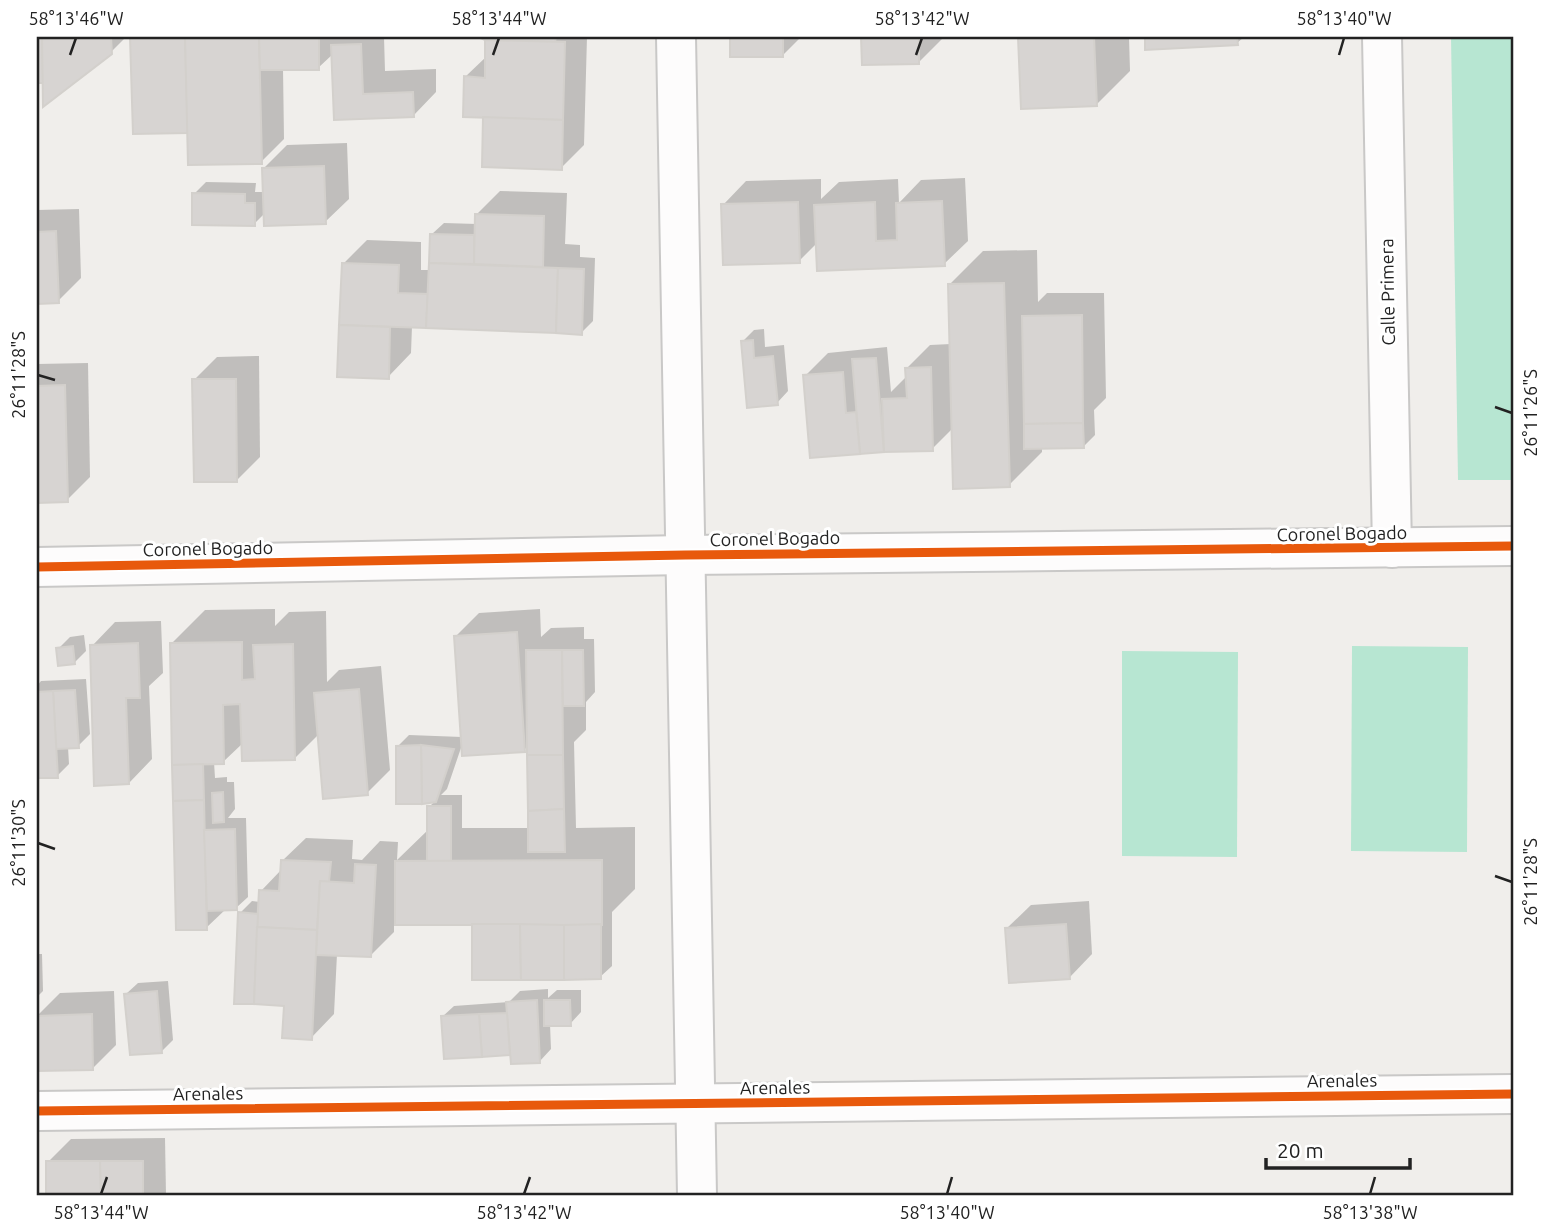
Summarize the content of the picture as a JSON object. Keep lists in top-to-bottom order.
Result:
{
  "streets": {
    "street": ["Calle Primera", "Coronel Bogado", "Arenales"]
  },
  "crossings": [
    ["Calle Primera", "Coronel Bogado"]
  ],
  "scale_bar": "20 m",
  "coordinates": [
    "58°13'46\"W",
    "58°13'44\"W",
    "58°13'42\"W",
    "58°13'40\"W",
    "26°11'28\"S",
    "26°11'26\"S",
    "26°11'30\"S",
    "58°13'38\"W"
  ]
}
